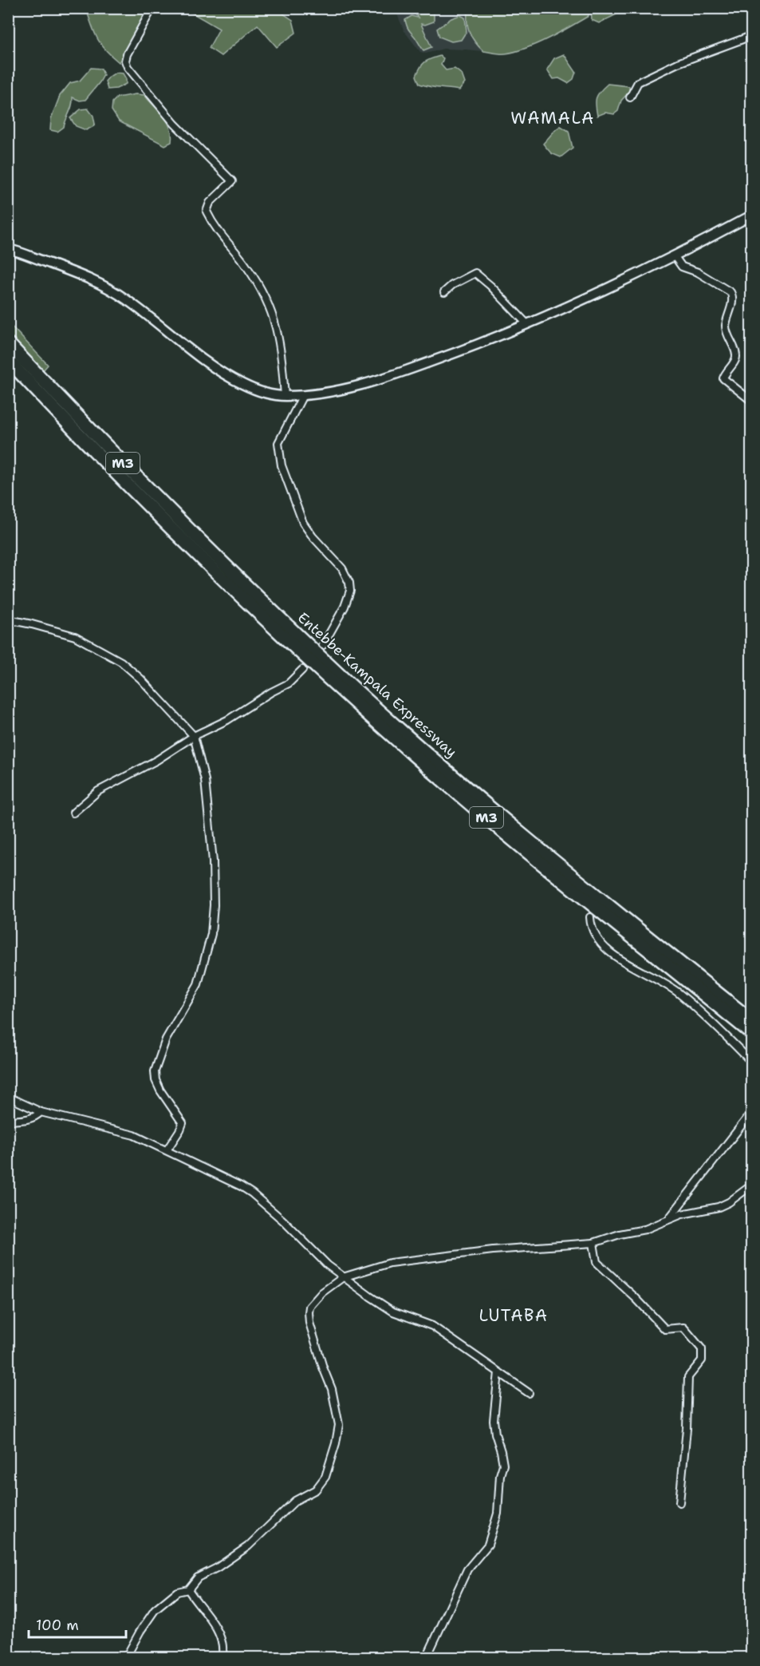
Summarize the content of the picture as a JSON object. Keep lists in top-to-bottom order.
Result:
{
  "streets": {
    "highway": ["M3", "Entebbe-Kampala Expressway"]
  },
  "districts": ["WAMALA", "LUTABA"],
  "scale_bar": "100 m"
}
